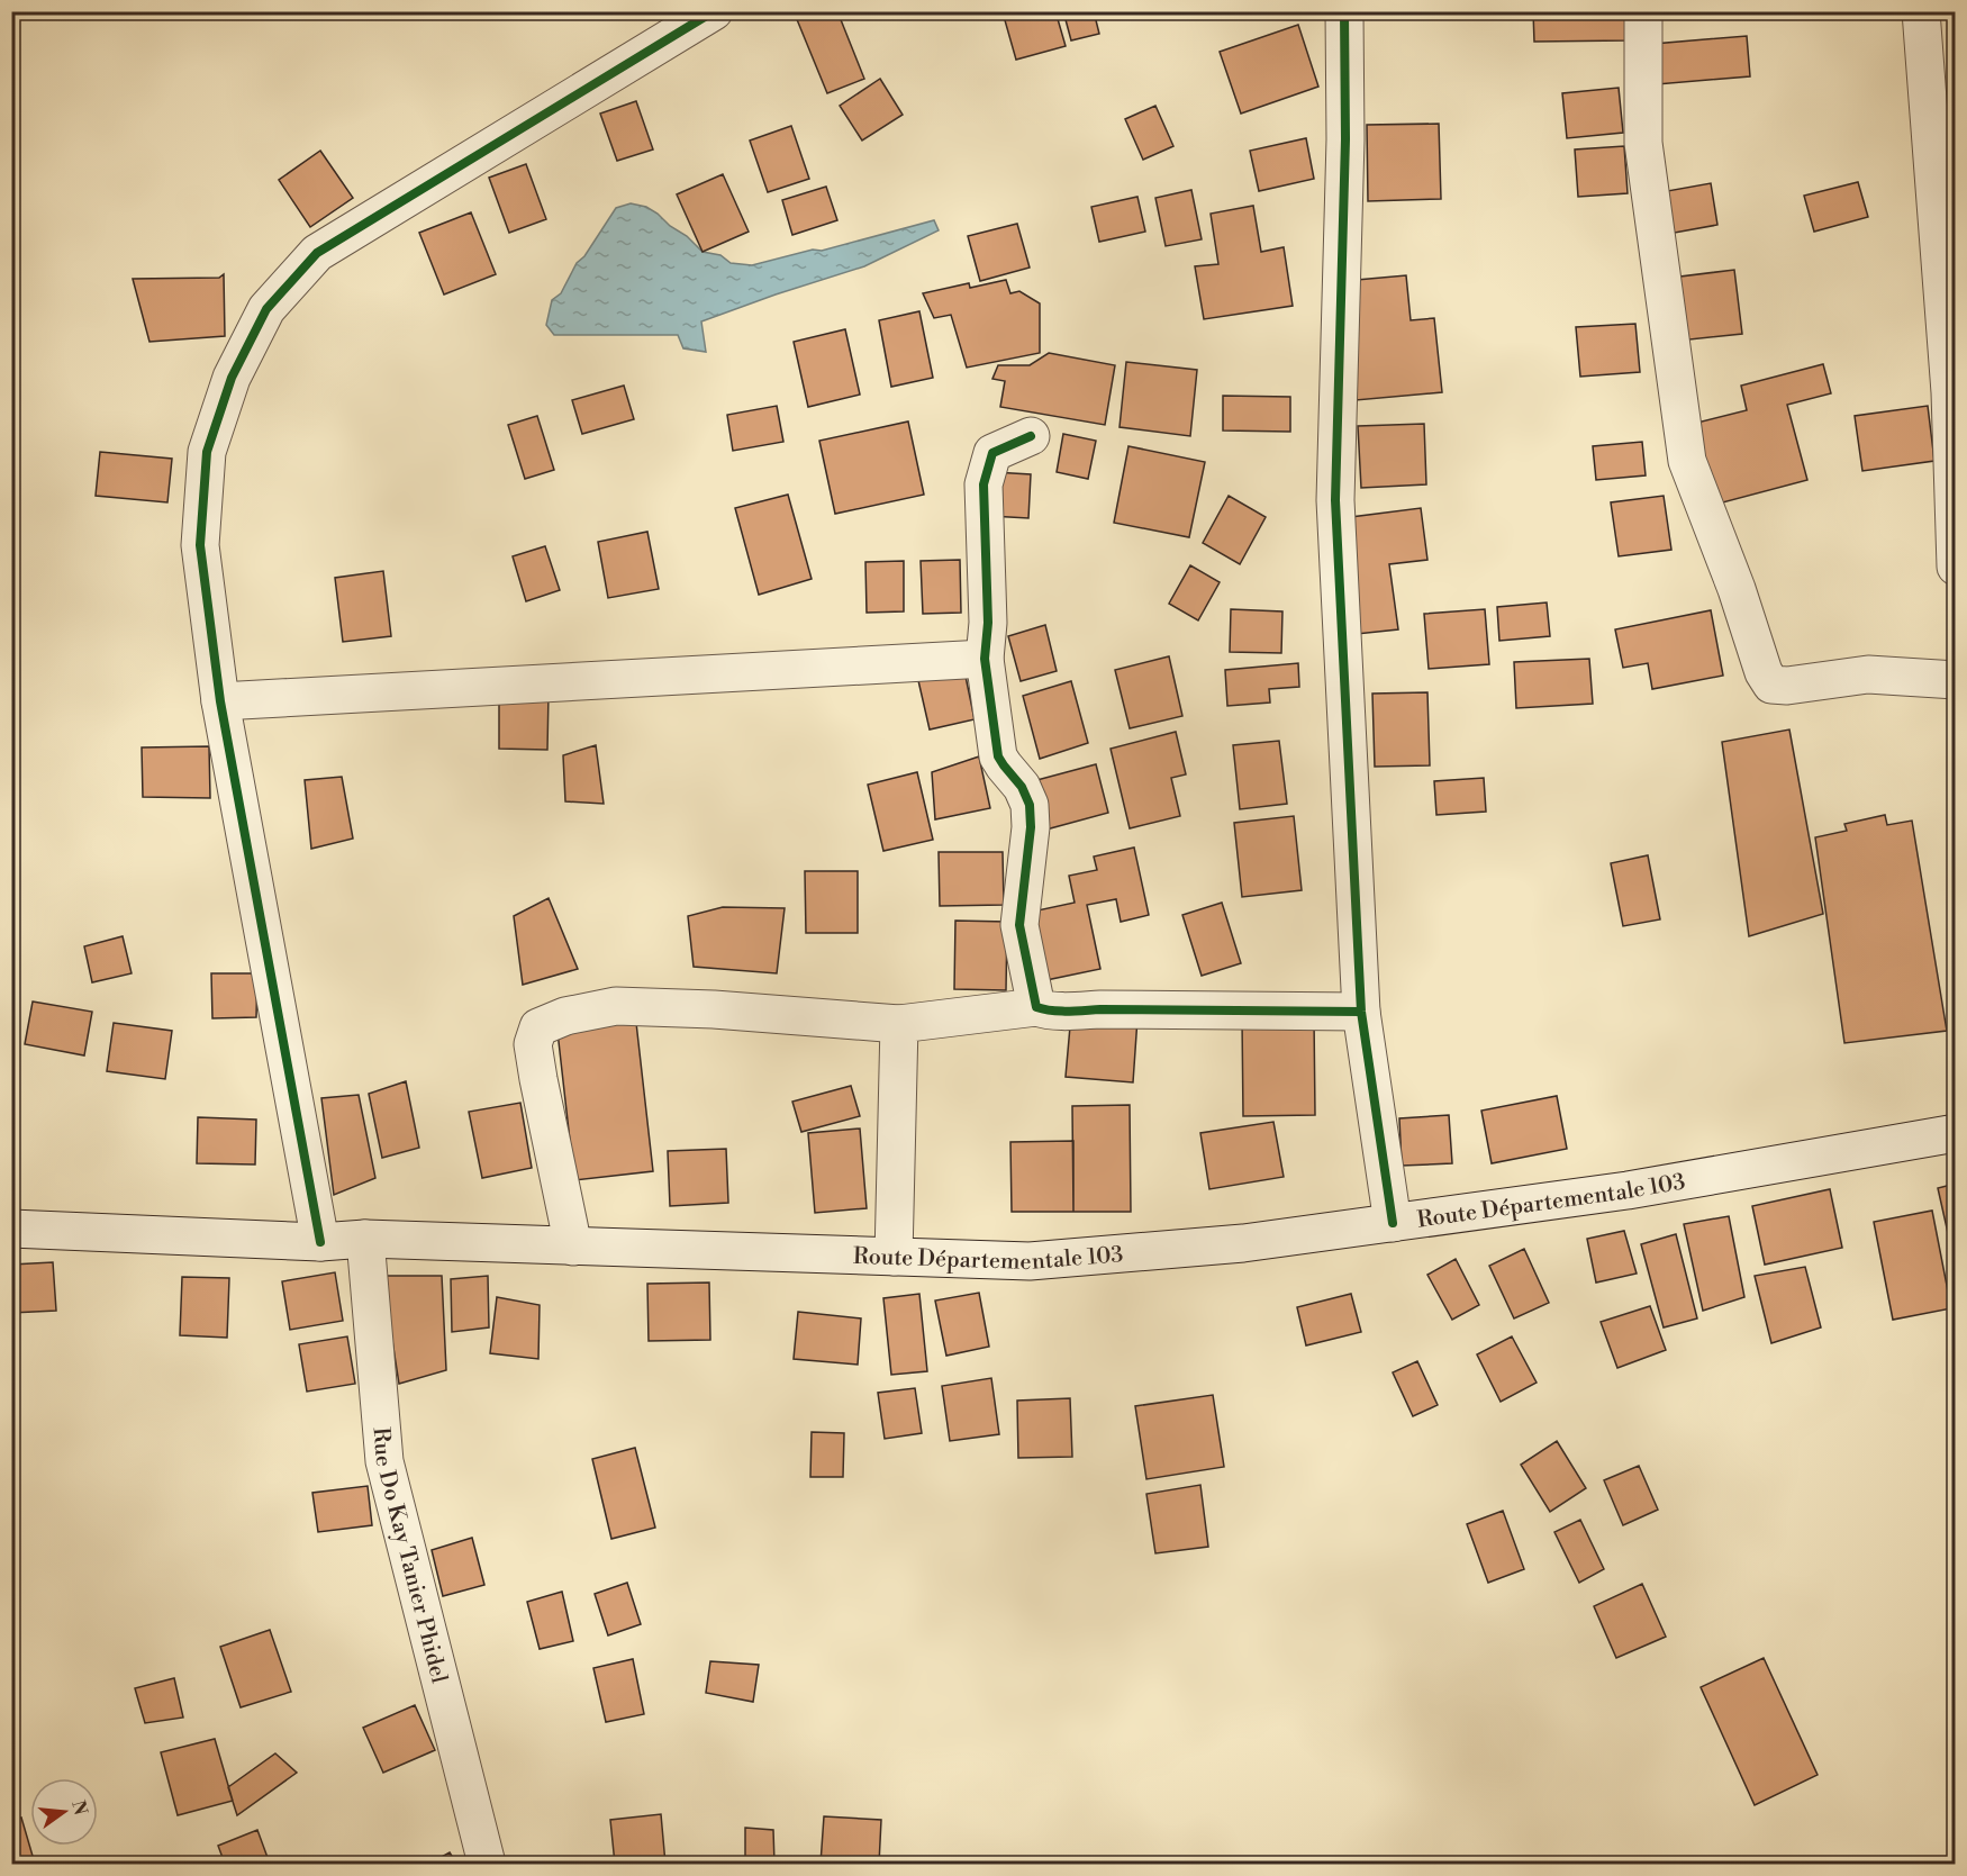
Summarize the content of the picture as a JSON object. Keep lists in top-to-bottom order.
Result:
{
  "streets": {
    "street": ["Route Départementale 103", "Rue Do Kay Tanier Phidel"]
  },
  "crossings": [
    ["Route Départementale 103", "Rue Do Kay Tanier Phidel"]
  ],
  "north": "right"
}
